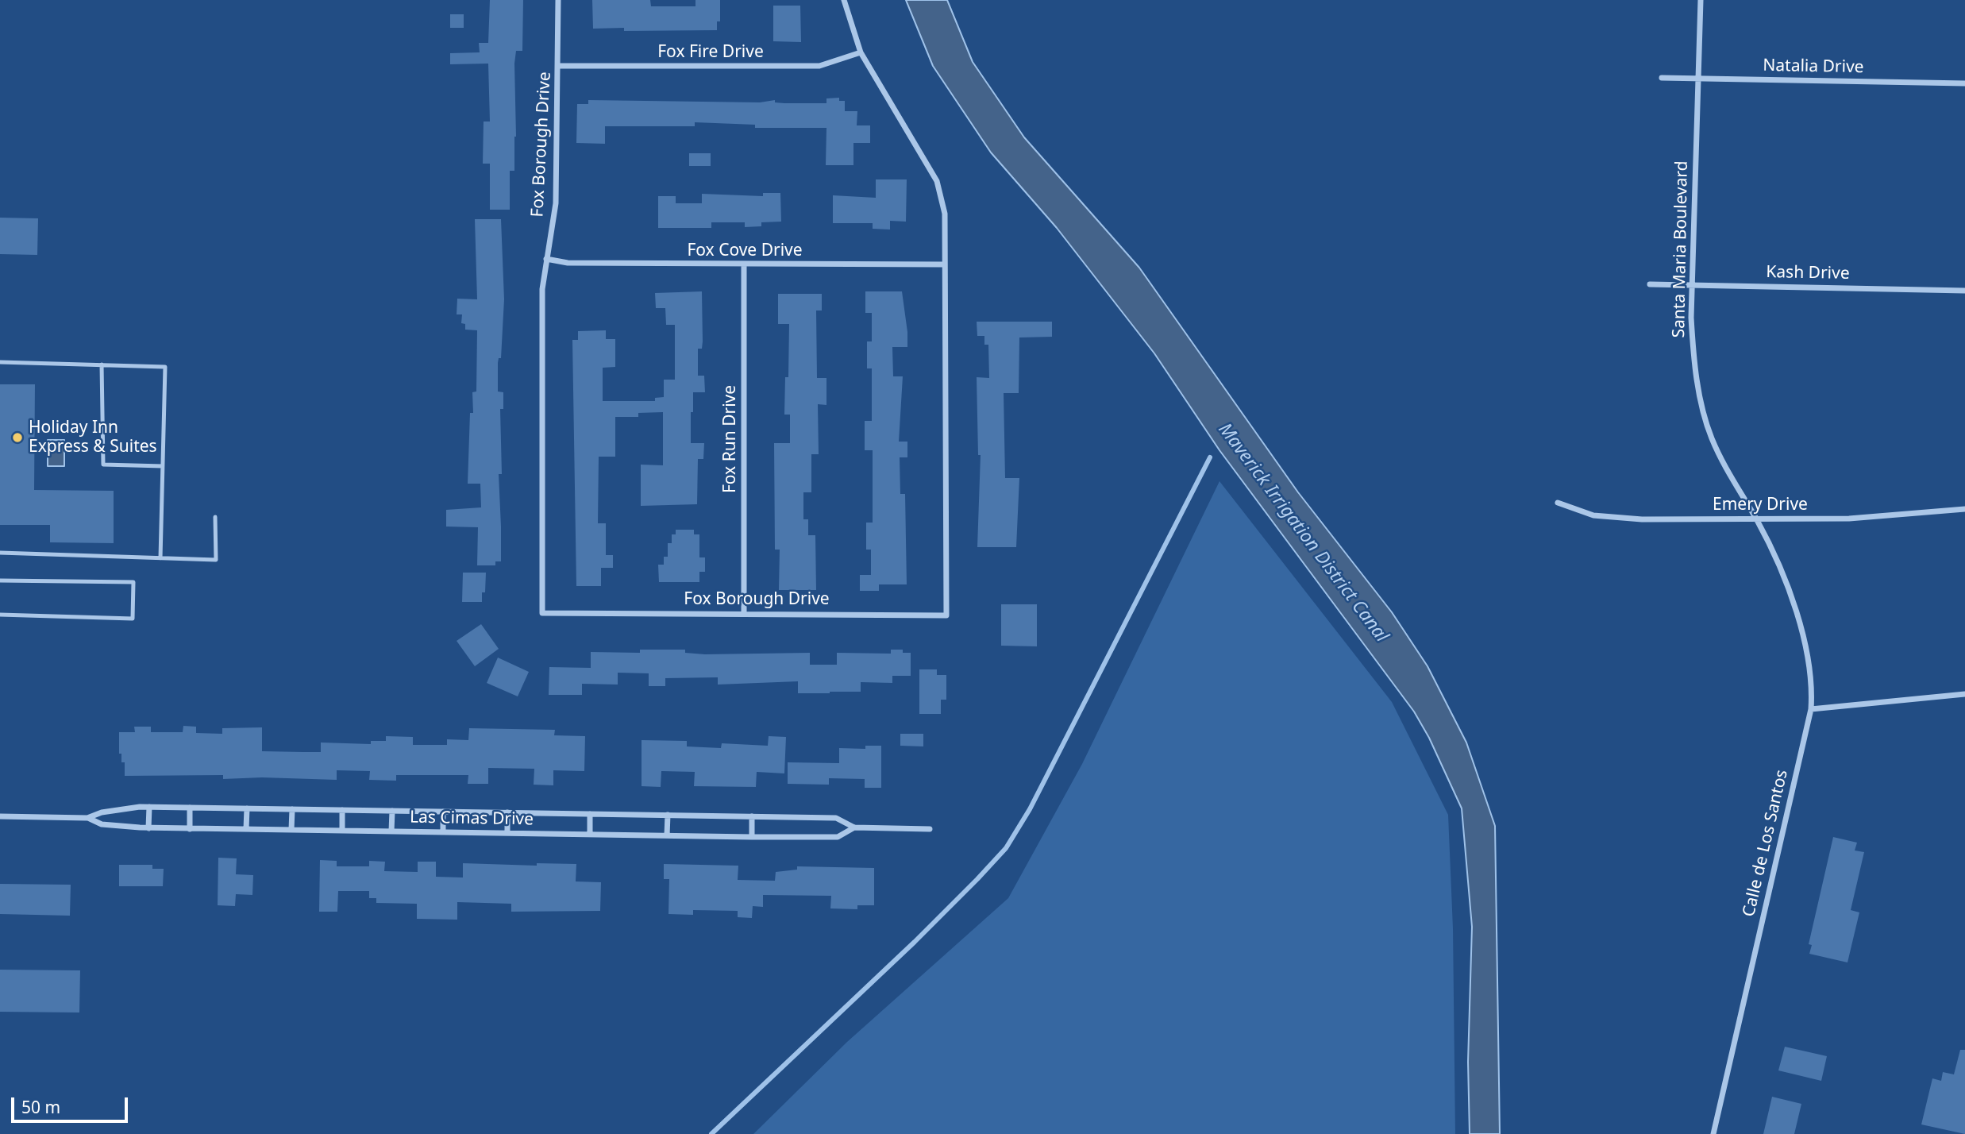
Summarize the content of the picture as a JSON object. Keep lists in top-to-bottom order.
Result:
{
  "streets": {
    "street": [
      "Fox Fire Drive",
      "Natalia Drive",
      "Fox Borough Drive",
      "Santa Maria Boulevard",
      "Fox Cove Drive",
      "Kash Drive",
      "Fox Run Drive",
      "Emery Drive",
      "Las Cimas Drive",
      "Calle de Los Santos"
    ]
  },
  "crossings": [
    ["Fox Fire Drive", "Fox Borough Drive"],
    ["Natalia Drive", "Santa Maria Boulevard"],
    ["Fox Borough Drive", "Fox Cove Drive"],
    ["Fox Borough Drive", "Fox Run Drive"],
    ["Santa Maria Boulevard", "Kash Drive"],
    ["Santa Maria Boulevard", "Emery Drive"],
    ["Santa Maria Boulevard", "Calle de Los Santos"],
    ["Fox Cove Drive", "Fox Run Drive"]
  ],
  "water": ["Maverick Irrigation District Canal"],
  "places": ["Holiday Inn Express & Suites"],
  "scale_bar": "50 m"
}
